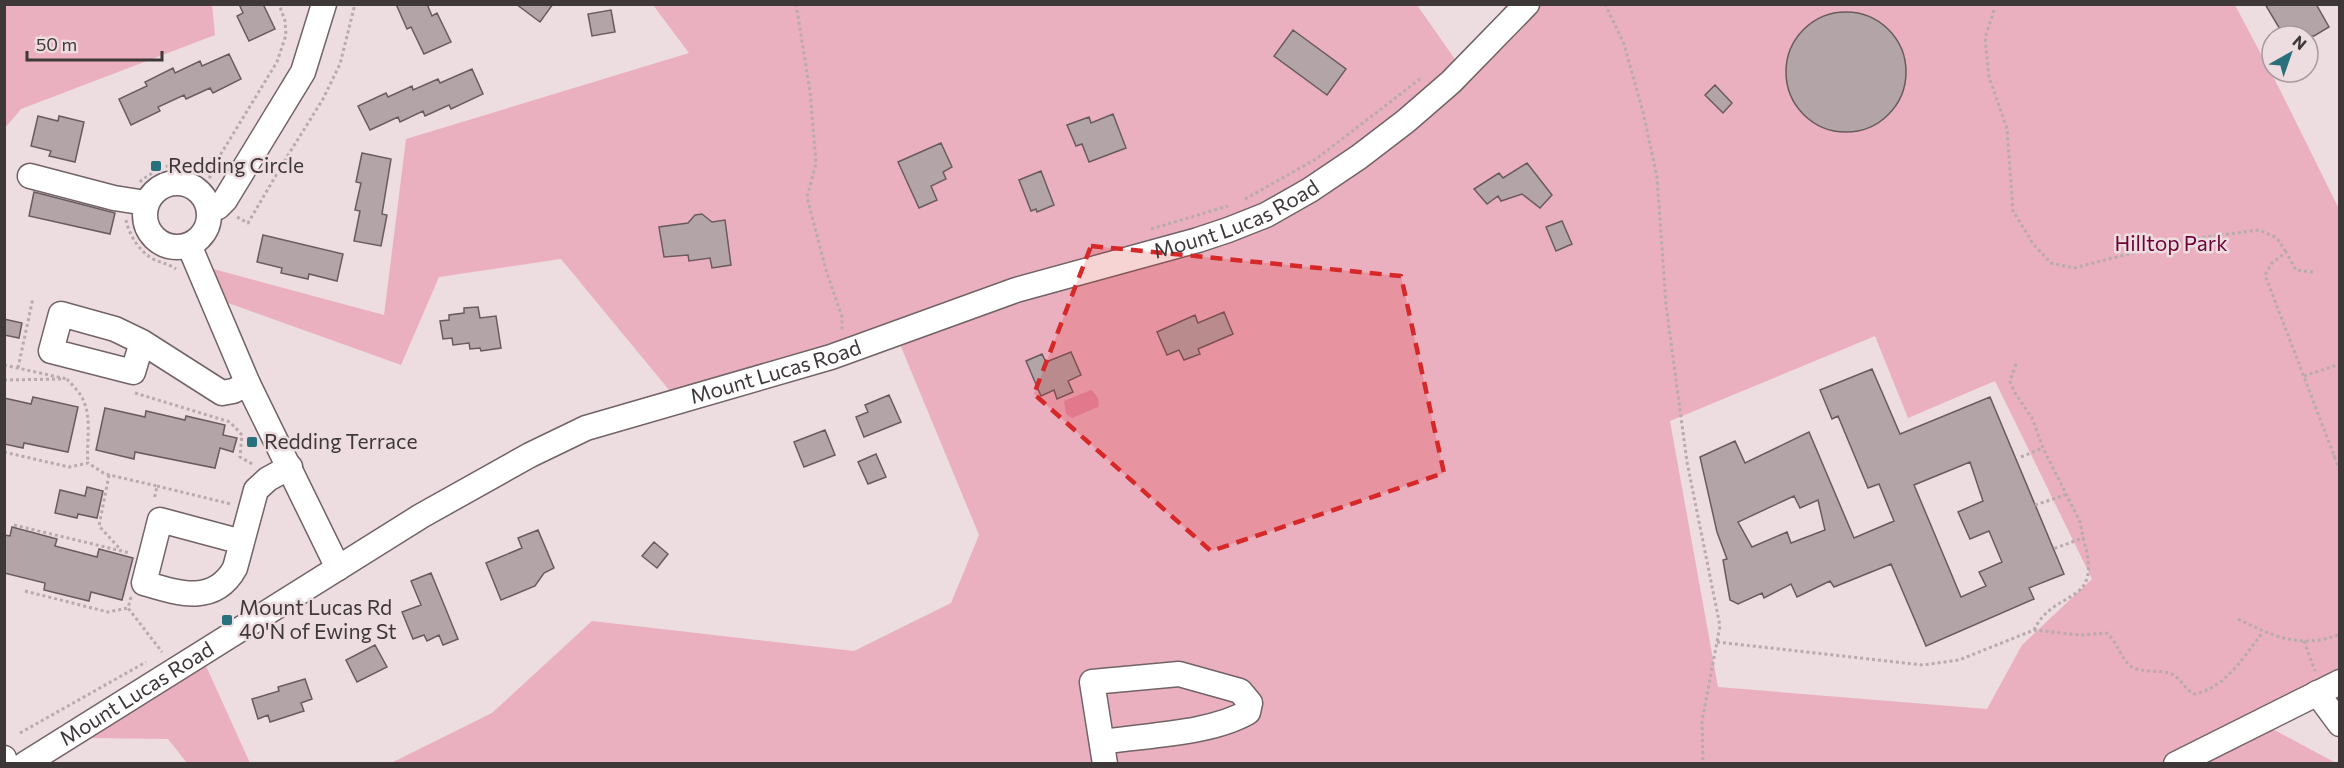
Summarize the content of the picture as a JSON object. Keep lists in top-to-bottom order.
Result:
{
  "streets": {
    "street": ["Mount Lucas Road"]
  },
  "parks": ["Hilltop Park"],
  "places": {
    "transit": ["Redding Circle", "Redding Terrace", "Mount Lucas Rd 40'N of Ewing St"]
  },
  "scale_bar": "50 m",
  "north": "top right"
}
